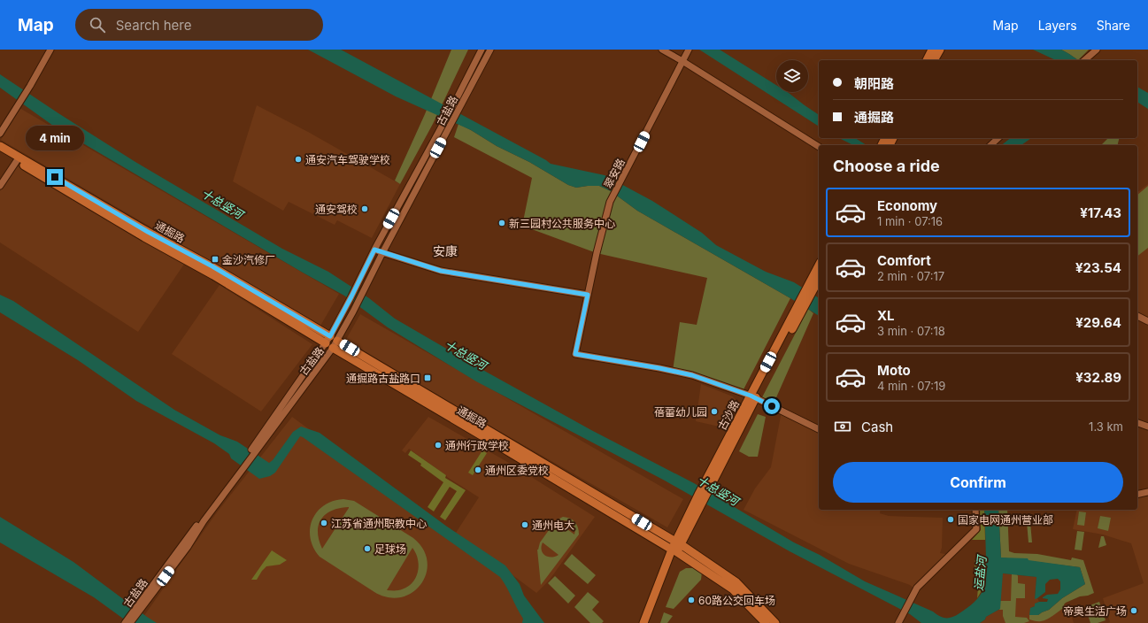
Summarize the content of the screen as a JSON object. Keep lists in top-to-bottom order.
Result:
{
  "streets": {
    "main road": ["通掘路", "古沙路"],
    "street": ["古盐路", "翠安路"]
  },
  "crossings": [
    ["古盐路", "通掘路"],
    ["翠安路", "古沙路"],
    ["通掘路", "古沙路"]
  ],
  "districts": ["安康"],
  "water": ["十总竖河", "运盐河"],
  "places": {
    "other": [
      "通安汽车驾驶学校",
      "通安驾校",
      "新三园村公共服务中心",
      "蓓蕾幼儿园",
      "通州行政学校",
      "通州区委党校",
      "国家电网通州营业部",
      "江苏省通州职教中心",
      "通州电大",
      "足球场",
      "60路公交回车场",
      "帝奥生活广场"
    ],
    "transit": ["金沙汽修厂", "通掘路古盐路口"]
  },
  "page": {
    "header": "Map",
    "search": "Search here",
    "nav": ["Map", "Layers", "Share"],
    "banner": ["朝阳路", "通掘路"],
    "bubble": "4 min",
    "heading": "Choose a ride",
    "list": [
      {
        "name": "Economy",
        "note": "1 min · 07:16",
        "value": "¥17.43"
      },
      {
        "name": "Comfort",
        "note": "2 min · 07:17",
        "value": "¥23.54"
      },
      {
        "name": "XL",
        "note": "3 min · 07:18",
        "value": "¥29.64"
      },
      {
        "name": "Moto",
        "note": "4 min · 07:19",
        "value": "¥32.89"
      }
    ],
    "pay": ["Cash", "1.3 km"],
    "buttons": "Confirm"
  }
}
